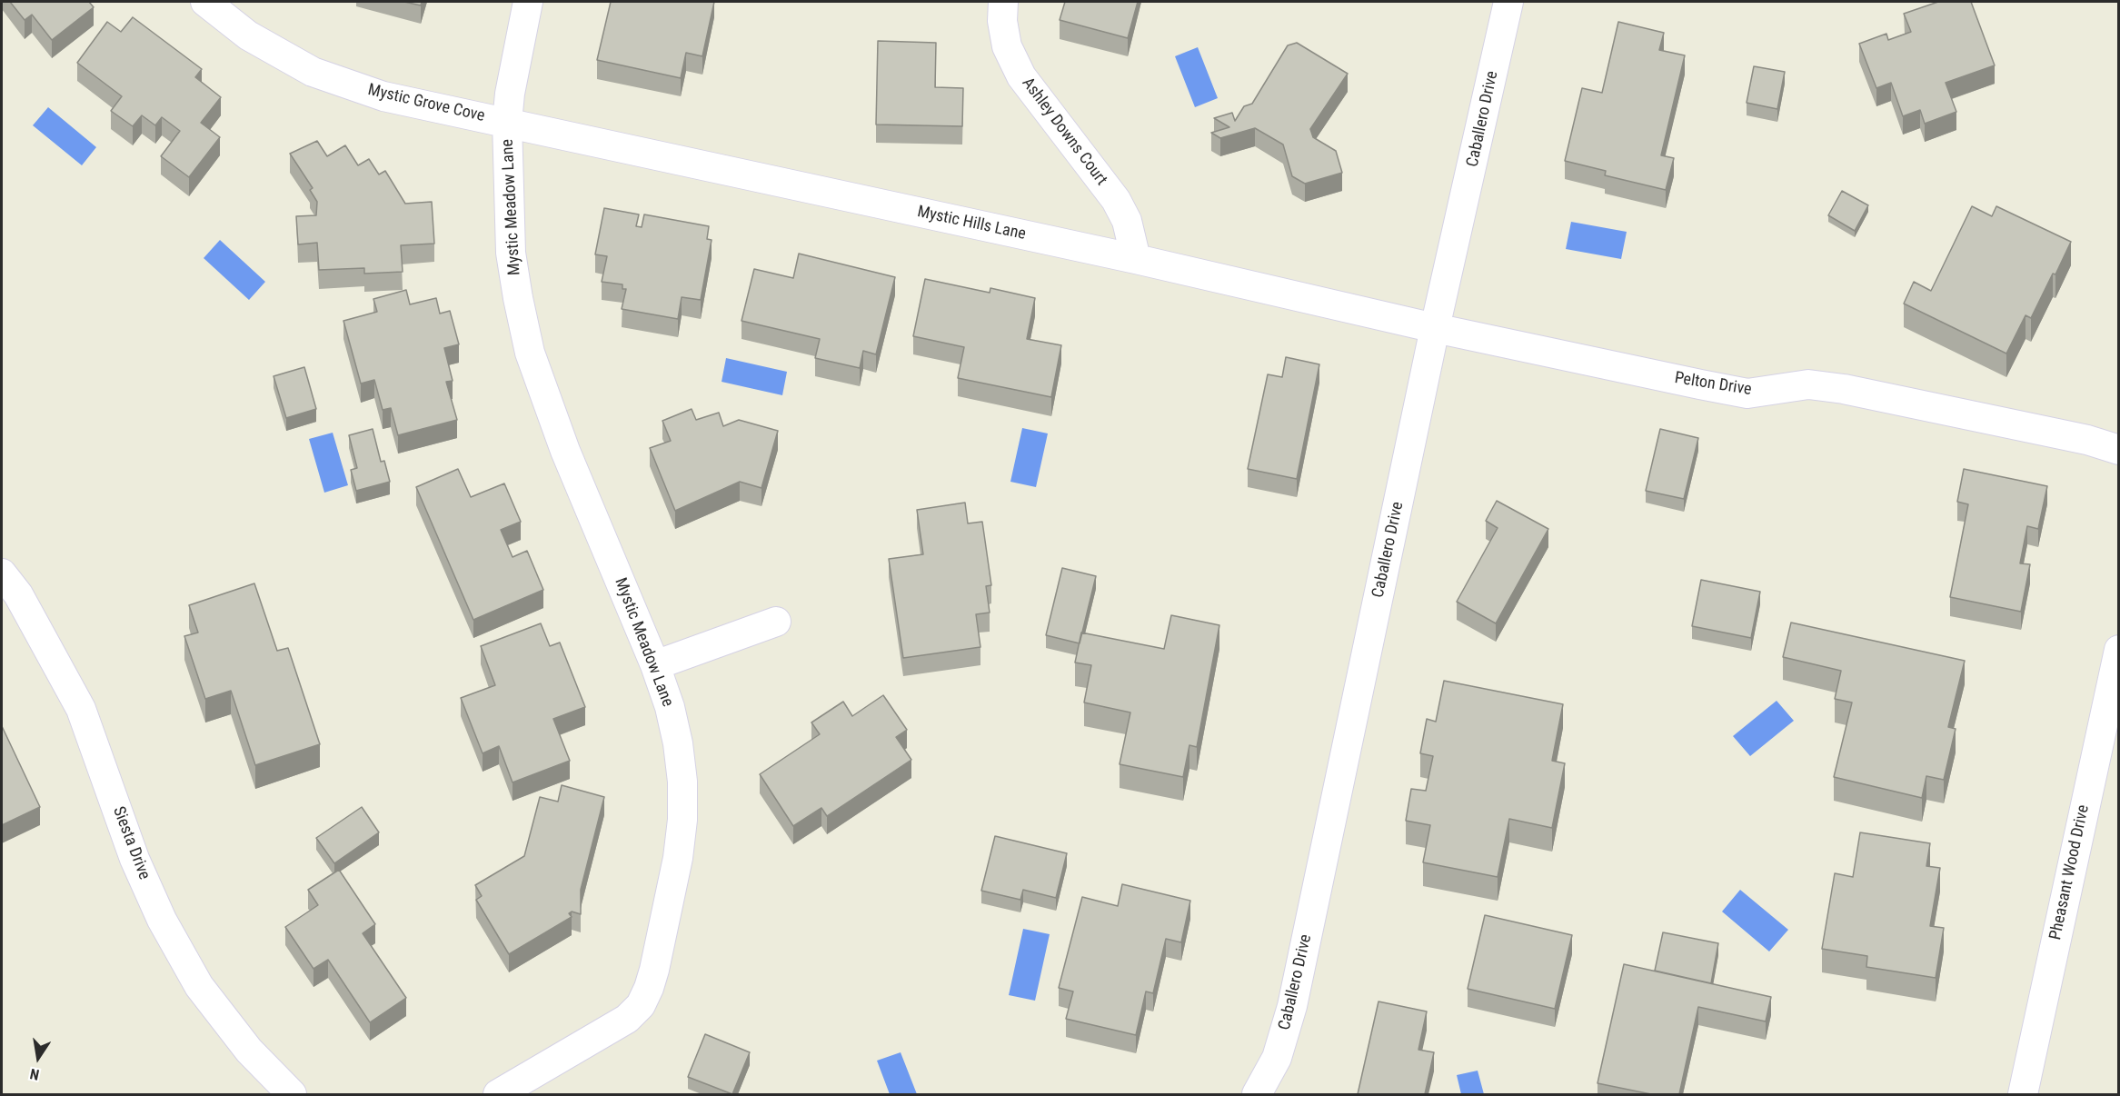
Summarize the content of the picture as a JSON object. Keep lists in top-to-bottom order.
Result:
{
  "streets": {
    "street": [
      "Mystic Grove Cove",
      "Caballero Drive",
      "Ashley Downs Court",
      "Mystic Meadow Lane",
      "Mystic Hills Lane",
      "Pelton Drive",
      "Siesta Drive",
      "Pheasant Wood Drive"
    ]
  },
  "crossings": [
    ["Mystic Grove Cove", "Mystic Meadow Lane"],
    ["Mystic Grove Cove", "Mystic Hills Lane"],
    ["Caballero Drive", "Mystic Hills Lane"],
    ["Caballero Drive", "Pelton Drive"],
    ["Ashley Downs Court", "Mystic Hills Lane"],
    ["Mystic Meadow Lane", "Mystic Hills Lane"],
    ["Mystic Hills Lane", "Pelton Drive"]
  ],
  "north": "bottom"
}
